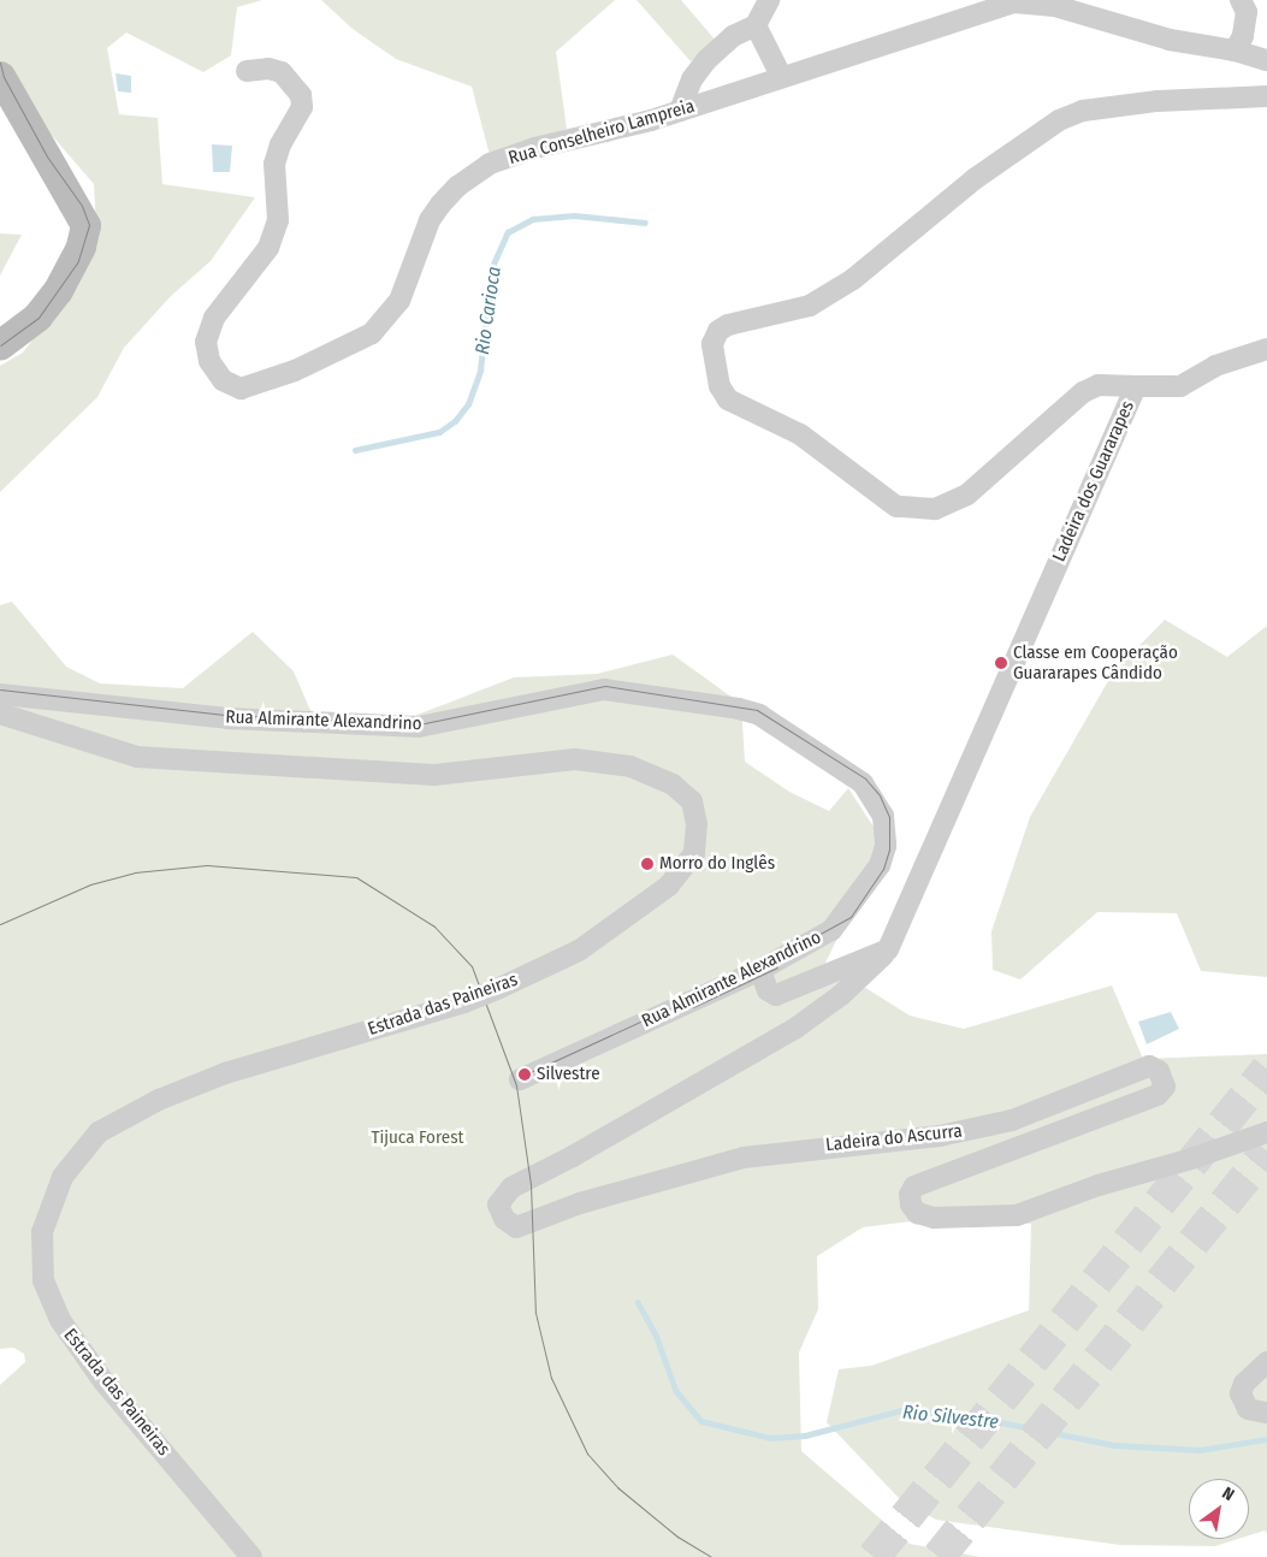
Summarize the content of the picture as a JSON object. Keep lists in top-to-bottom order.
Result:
{
  "streets": {
    "street": [
      "Rua Conselheiro Lampreia",
      "Ladeira dos Guararapes",
      "Rua Almirante Alexandrino",
      "Estrada das Paineiras",
      "Ladeira do Ascurra"
    ]
  },
  "crossings": [
    ["Ladeira dos Guararapes", "Ladeira do Ascurra"]
  ],
  "water": ["Rio Carioca", "Rio Silvestre"],
  "parks": ["Tijuca Forest"],
  "places": ["Classe em Cooperação Guararapes Cândido", "Morro do Inglês", "Silvestre"],
  "north": "top right"
}
